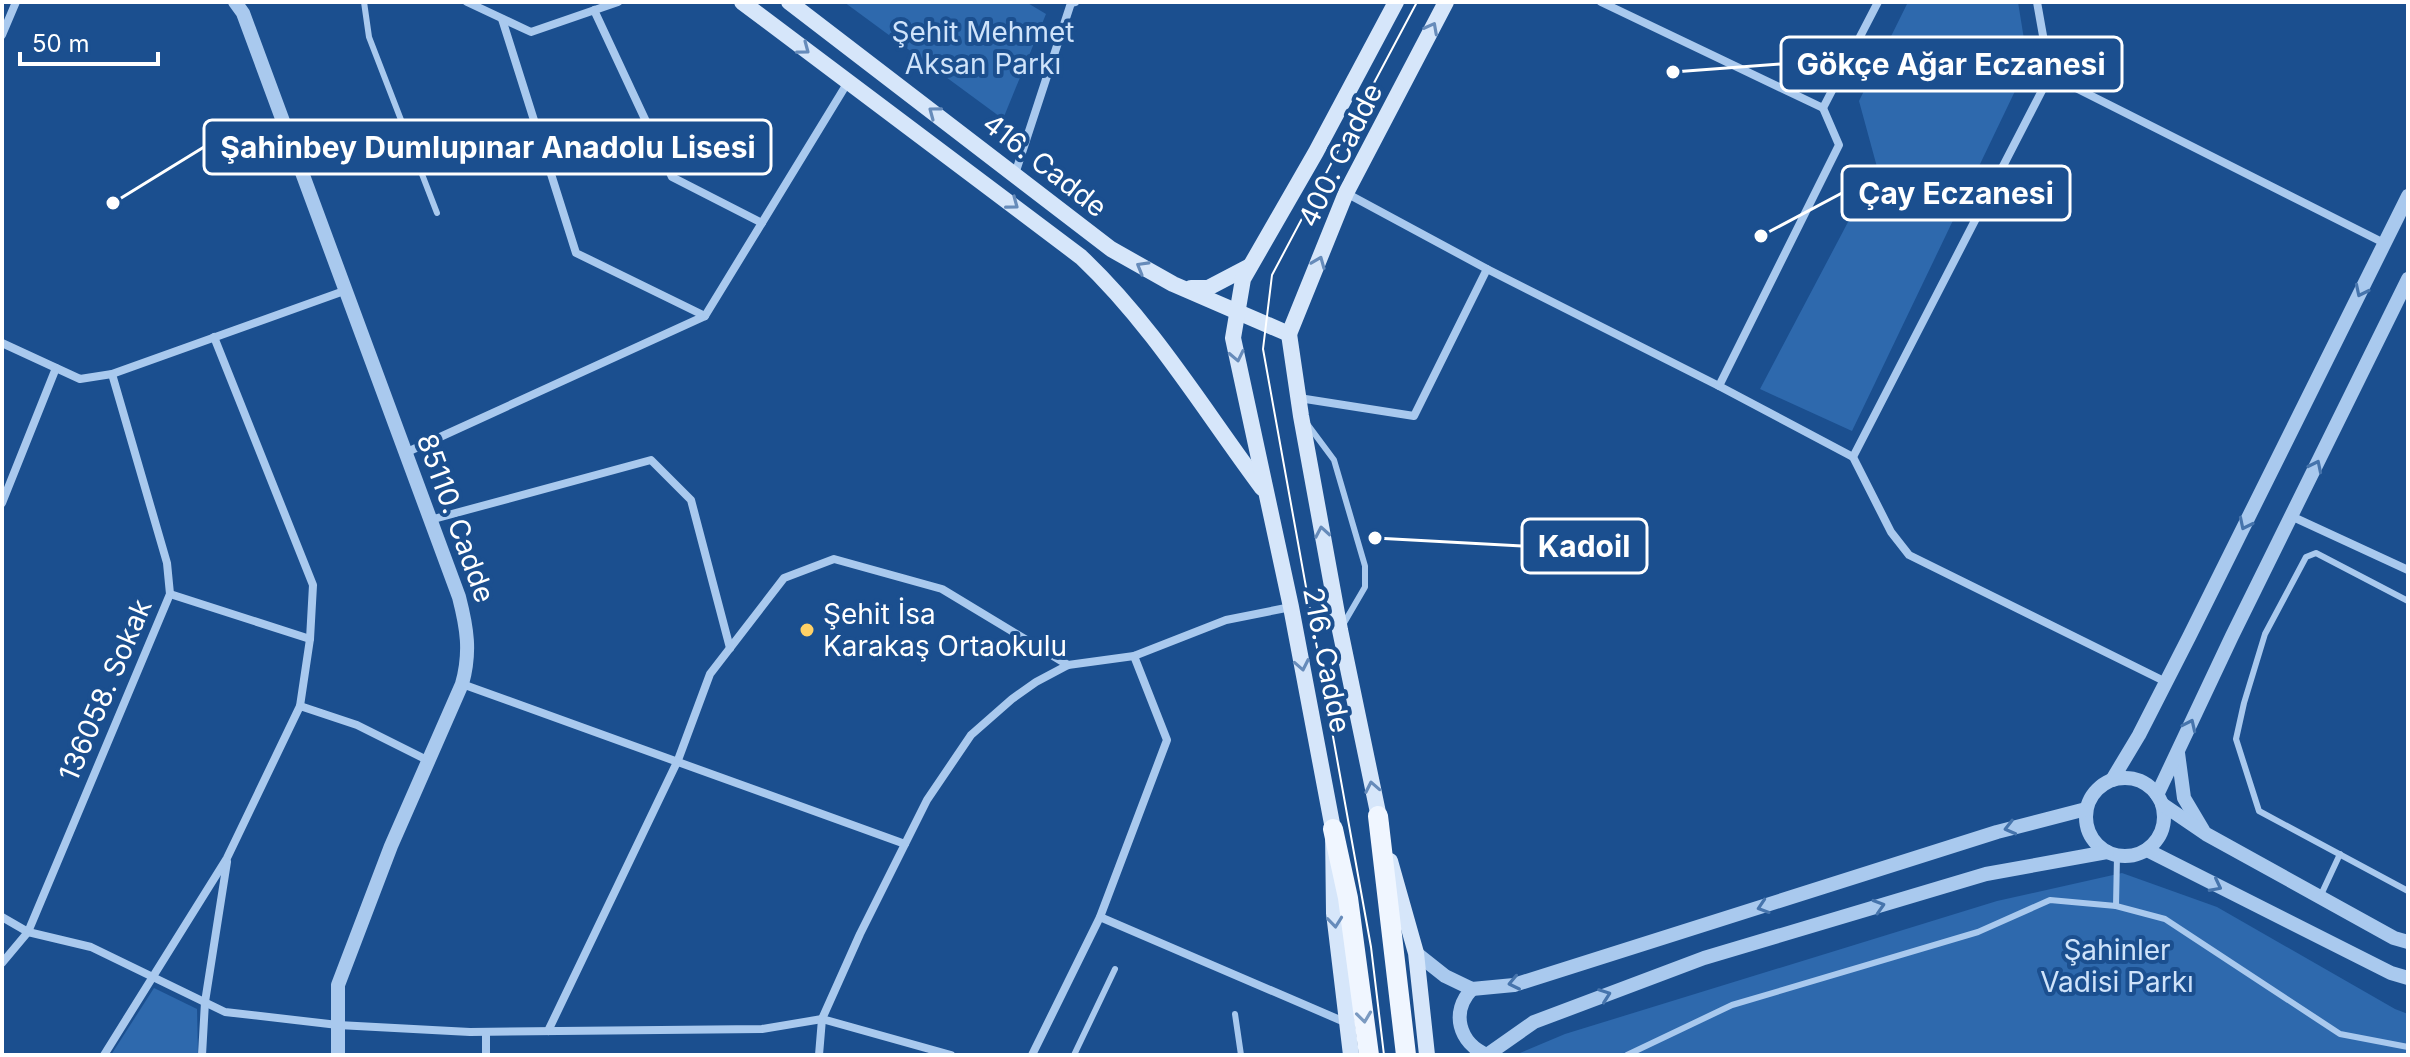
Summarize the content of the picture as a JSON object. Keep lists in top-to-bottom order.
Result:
{
  "streets": {
    "main road": ["400. Cadde", "416. Cadde", "216. Cadde"],
    "street": ["85110. Cadde", "136058. Sokak"]
  },
  "crossings": [
    ["400. Cadde", "416. Cadde"],
    ["400. Cadde", "216. Cadde"],
    ["416. Cadde", "216. Cadde"]
  ],
  "parks": ["Şehit Mehmet Aksan Parkı", "Şahinler Vadisi Parkı"],
  "places": [
    "Gökçe Ağar Eczanesi",
    "Şahinbey Dumlupınar Anadolu Lisesi",
    "Çay Eczanesi",
    "Kadoil",
    "Şehit İsa Karakaş Ortaokulu"
  ],
  "scale_bar": "50 m"
}
